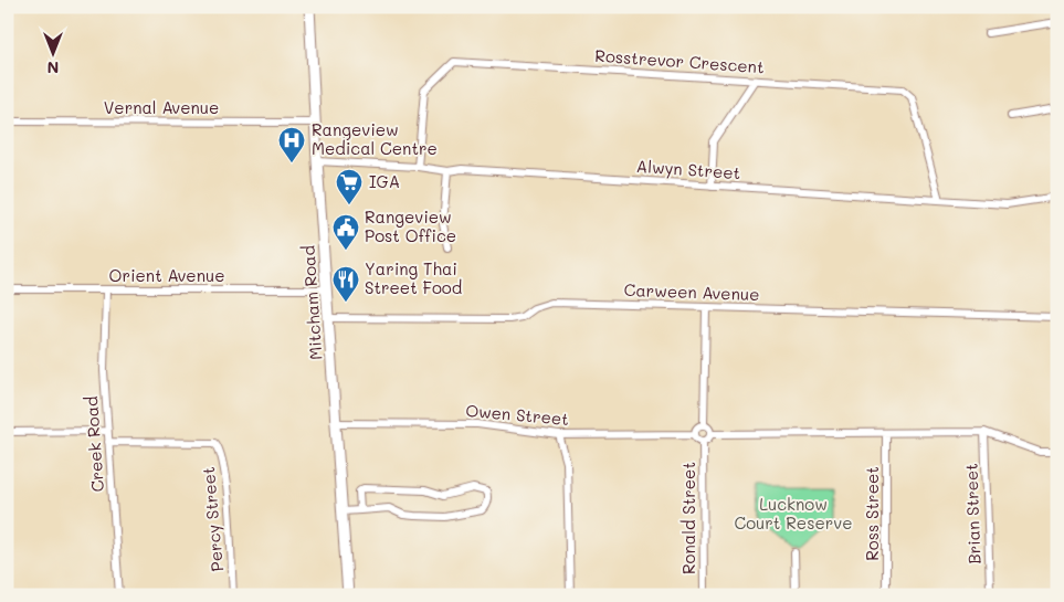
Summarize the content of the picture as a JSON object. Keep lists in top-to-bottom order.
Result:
{
  "streets": {
    "main road": ["Mitcham Road"],
    "street": [
      "Rosstrevor Crescent",
      "Vernal Avenue",
      "Alwyn Street",
      "Orient Avenue",
      "Carween Avenue",
      "Owen Street",
      "Creek Road",
      "Ross Street",
      "Brian Street",
      "Ronald Street",
      "Percy Street"
    ]
  },
  "crossings": [
    ["Rosstrevor Crescent", "Alwyn Street"],
    ["Vernal Avenue", "Mitcham Road"],
    ["Alwyn Street", "Mitcham Road"],
    ["Orient Avenue", "Mitcham Road"],
    ["Orient Avenue", "Creek Road"],
    ["Carween Avenue", "Mitcham Road"],
    ["Mitcham Road", "Owen Street"],
    ["Owen Street", "Ronald Street"],
    ["Creek Road", "Percy Street"]
  ],
  "parks": ["Lucknow Court Reserve"],
  "places": {
    "hospital": ["Rangeview Medical Centre"],
    "supermarket": ["IGA"],
    "public building": ["Rangeview Post Office"],
    "restaurant": ["Yaring Thai Street Food"]
  },
  "north": "bottom"
}
